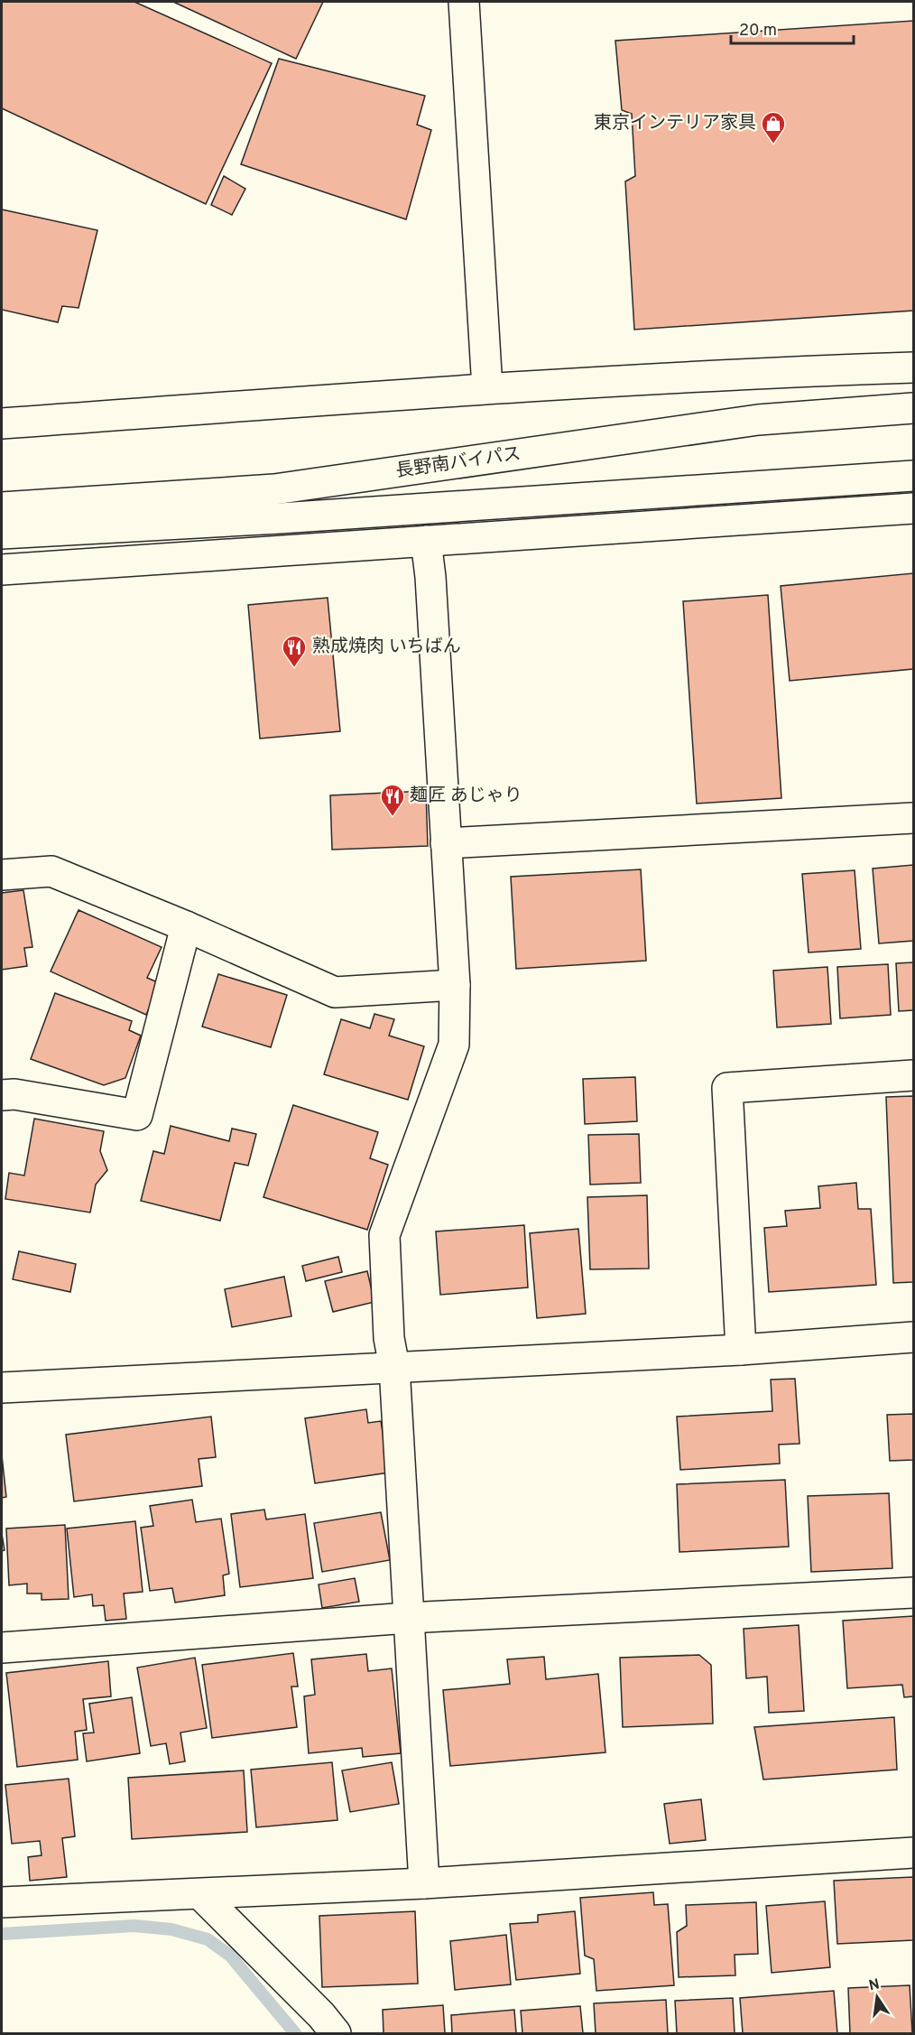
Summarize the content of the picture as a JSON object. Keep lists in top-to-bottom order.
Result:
{
  "streets": {
    "main road": ["長野南バイパス"]
  },
  "places": {
    "shop": ["東京インテリア家具"],
    "restaurant": ["熟成焼肉 いちばん", "麺匠 あじゃり"]
  },
  "scale_bar": "20 m",
  "north": "top"
}
